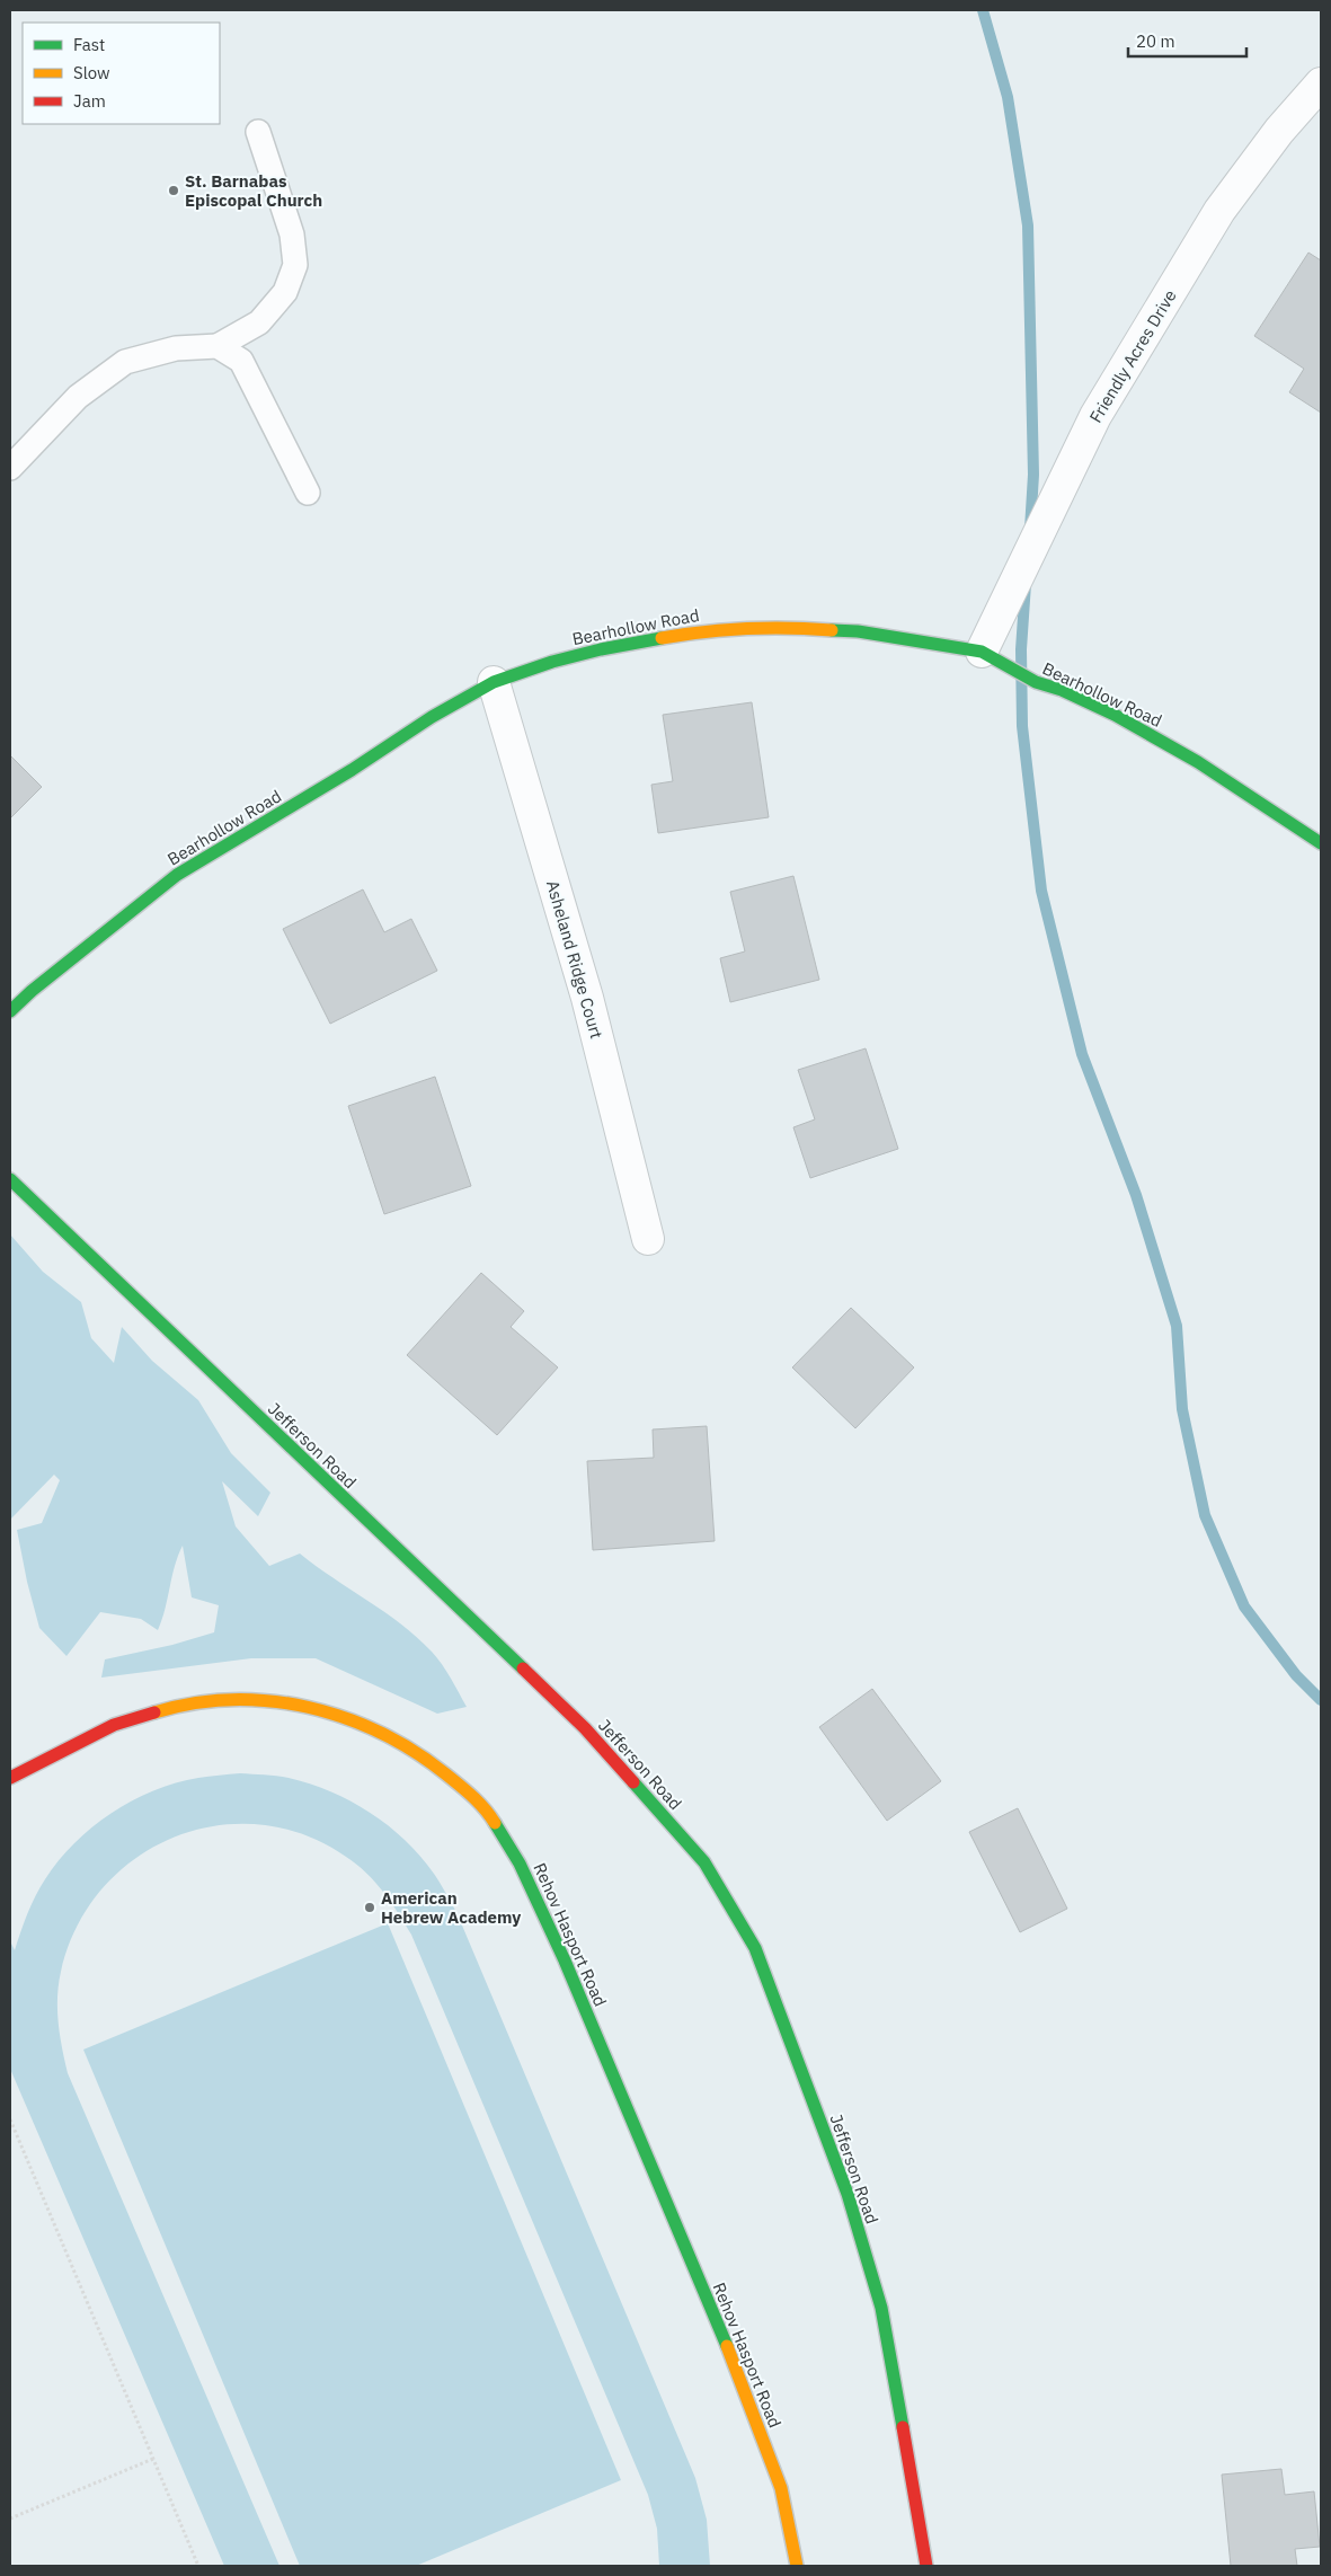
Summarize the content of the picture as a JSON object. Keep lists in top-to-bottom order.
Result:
{
  "streets": {
    "street": [
      "Friendly Acres Drive",
      "Bearhollow Road",
      "Asheland Ridge Court",
      "Jefferson Road",
      "Rehov Hasport Road"
    ]
  },
  "crossings": [
    ["Friendly Acres Drive", "Bearhollow Road"],
    ["Bearhollow Road", "Asheland Ridge Court"]
  ],
  "places": ["St. Barnabas Episcopal Church", "American Hebrew Academy"],
  "legend": ["Fast", "Slow", "Jam"],
  "scale_bar": "20 m"
}
